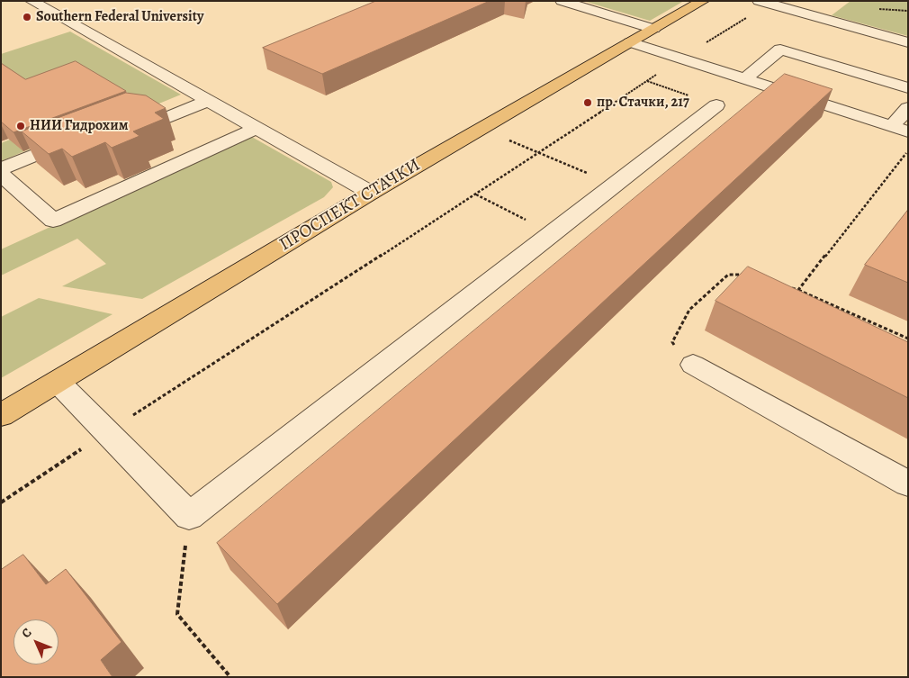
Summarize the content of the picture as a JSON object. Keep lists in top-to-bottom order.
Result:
{
  "streets": {
    "main road": ["ПРОСПЕКТ СТАЧКИ"]
  },
  "places": ["Southern Federal University", "пр. Стачки, 217", "НИИ Гидрохим"],
  "north": "top left"
}
